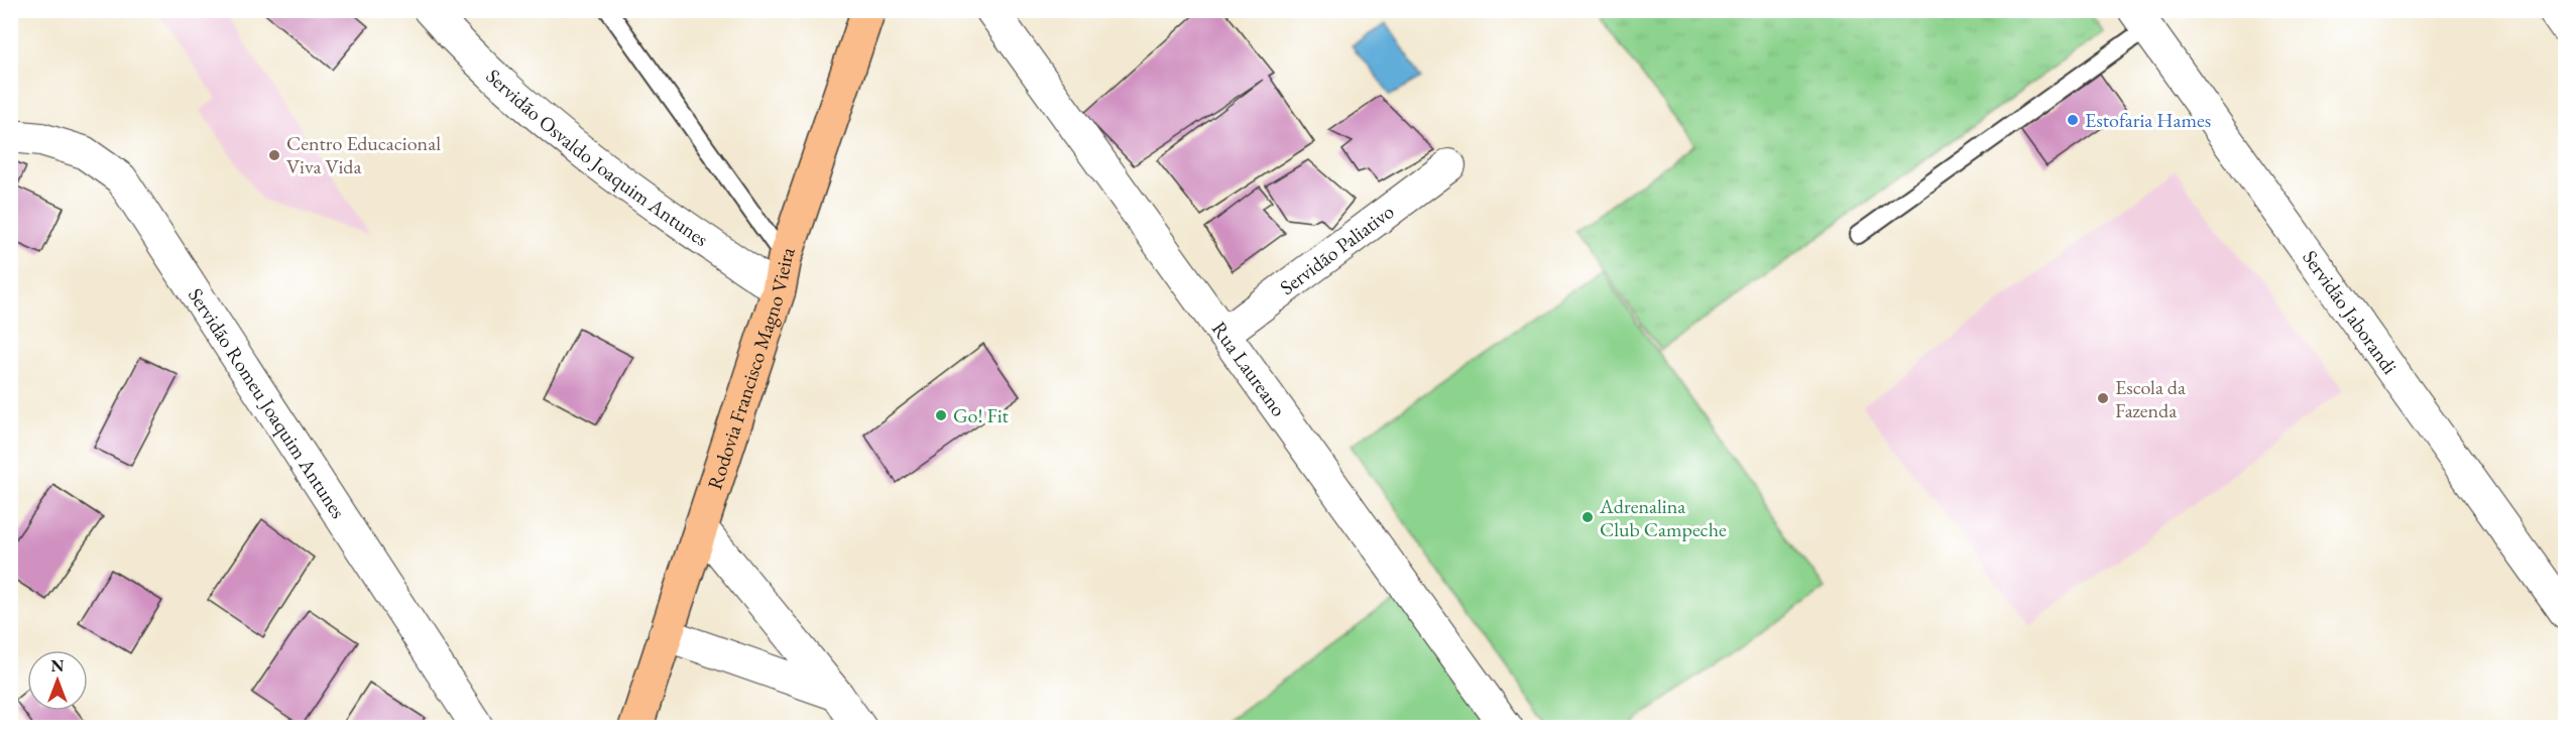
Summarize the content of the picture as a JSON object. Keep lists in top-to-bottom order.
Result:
{
  "streets": {
    "main road": ["Rodovia Francisco Magno Vieira"],
    "street": [
      "Servidão Osvaldo Joaquim Antunes",
      "Servidão Paliativo",
      "Servidão Jaborandi",
      "Rua Laureano",
      "Servidão Romeu Joaquim Antunes"
    ]
  },
  "crossings": [
    ["Servidão Osvaldo Joaquim Antunes", "Rodovia Francisco Magno Vieira"],
    ["Servidão Paliativo", "Rua Laureano"]
  ],
  "places": [
    "Estofaria Hames",
    "Centro Educacional Viva Vida",
    "Escola da Fazenda",
    "Go! Fit",
    "Adrenalina Club Campeche"
  ],
  "north": "top"
}
